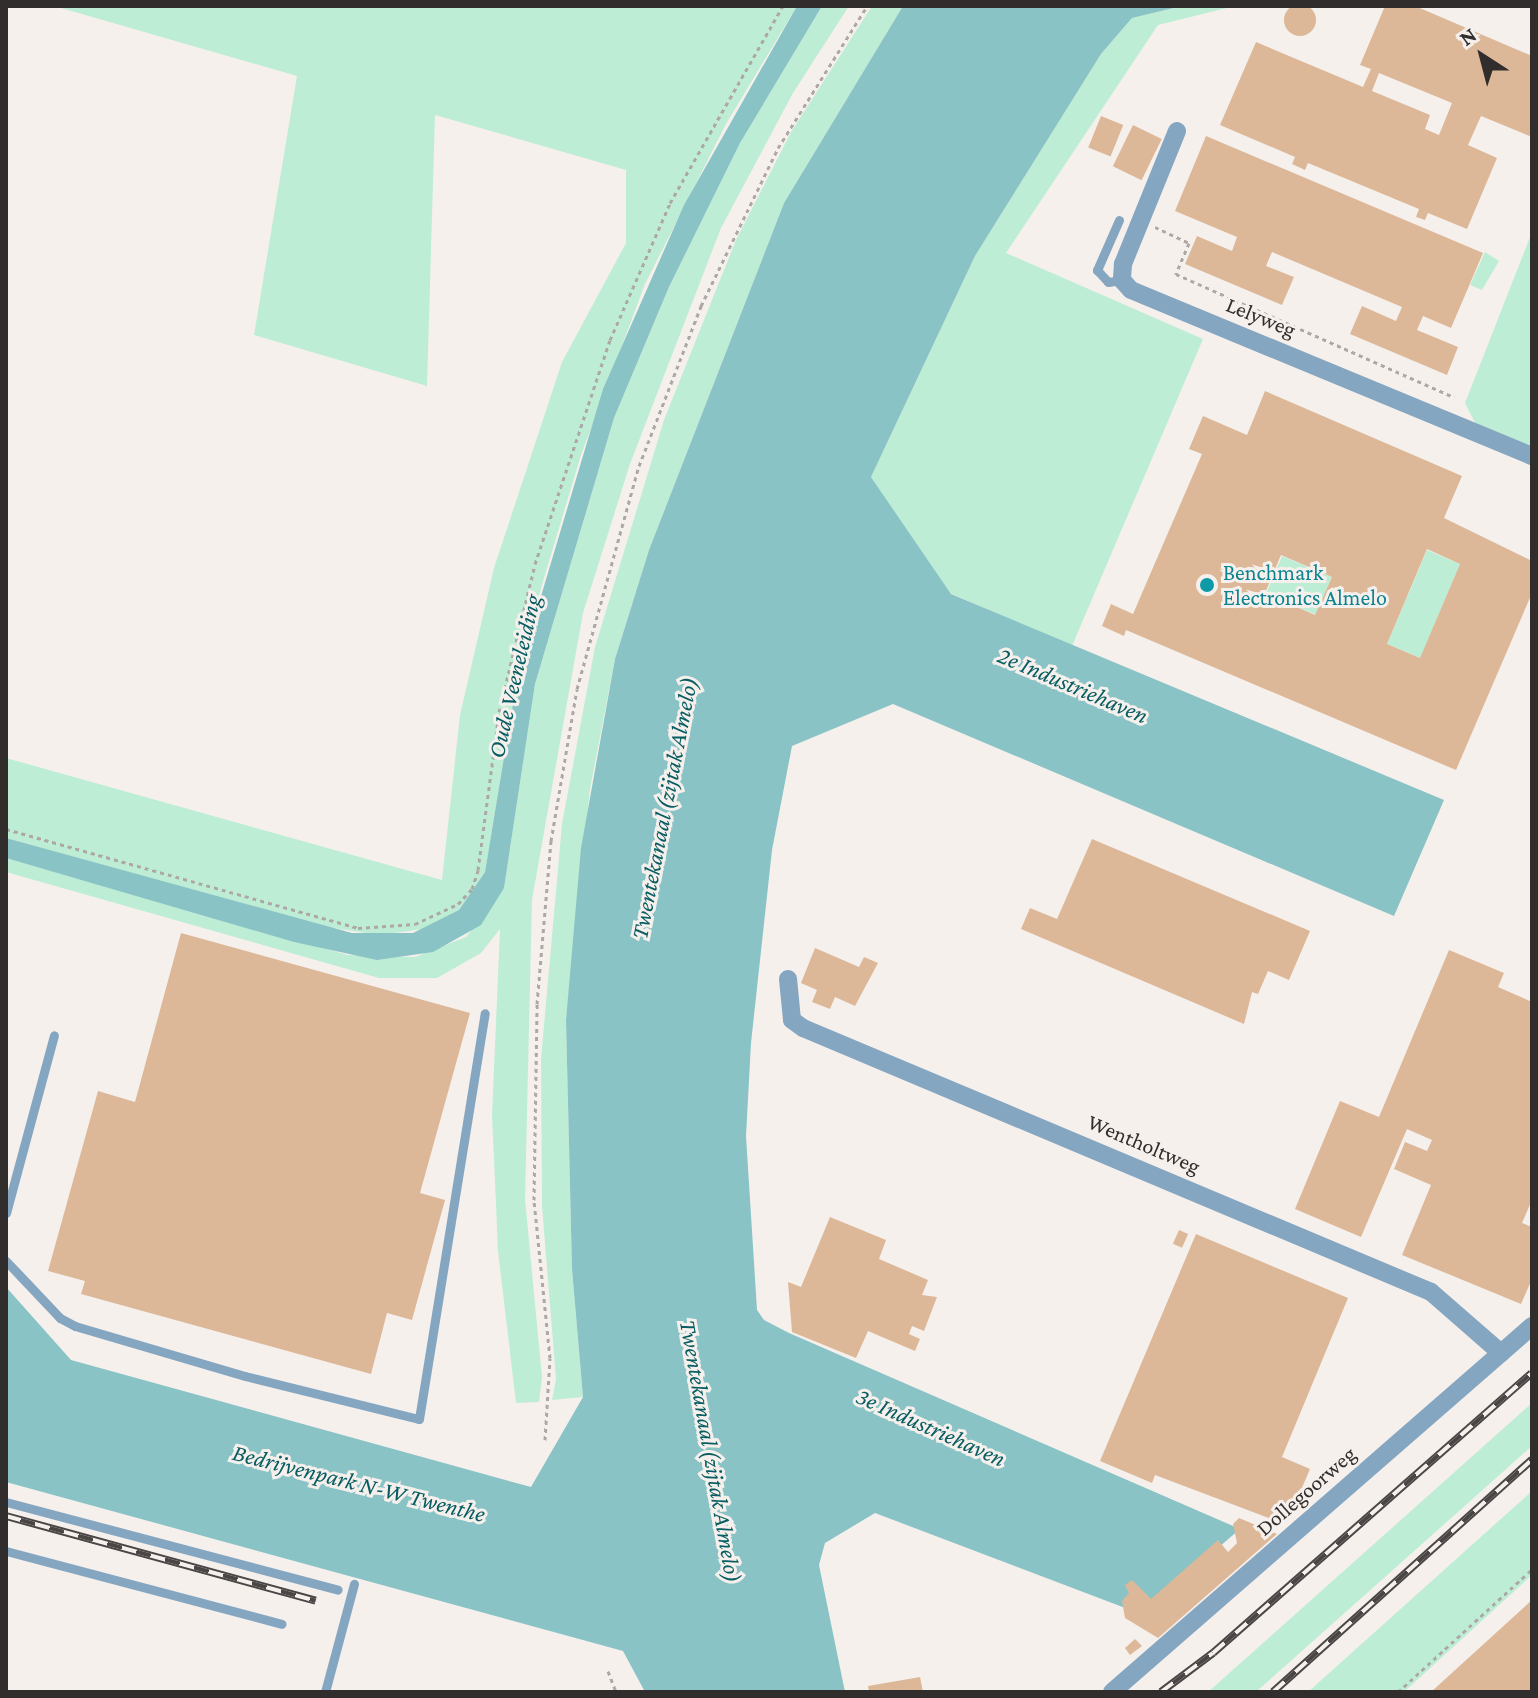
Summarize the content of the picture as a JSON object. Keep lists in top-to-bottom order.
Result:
{
  "streets": {
    "street": ["Lelyweg", "Wentholtweg", "Dollegoorweg"]
  },
  "crossings": [
    ["Wentholtweg", "Dollegoorweg"]
  ],
  "water": [
    "Oude Veeneleiding",
    "2e Industriehaven",
    "Twentekanaal (zijtak Almelo)",
    "3e Industriehaven",
    "Bedrijvenpark N-W Twenthe"
  ],
  "places": ["Benchmark Electronics Almelo"],
  "north": "top left"
}
